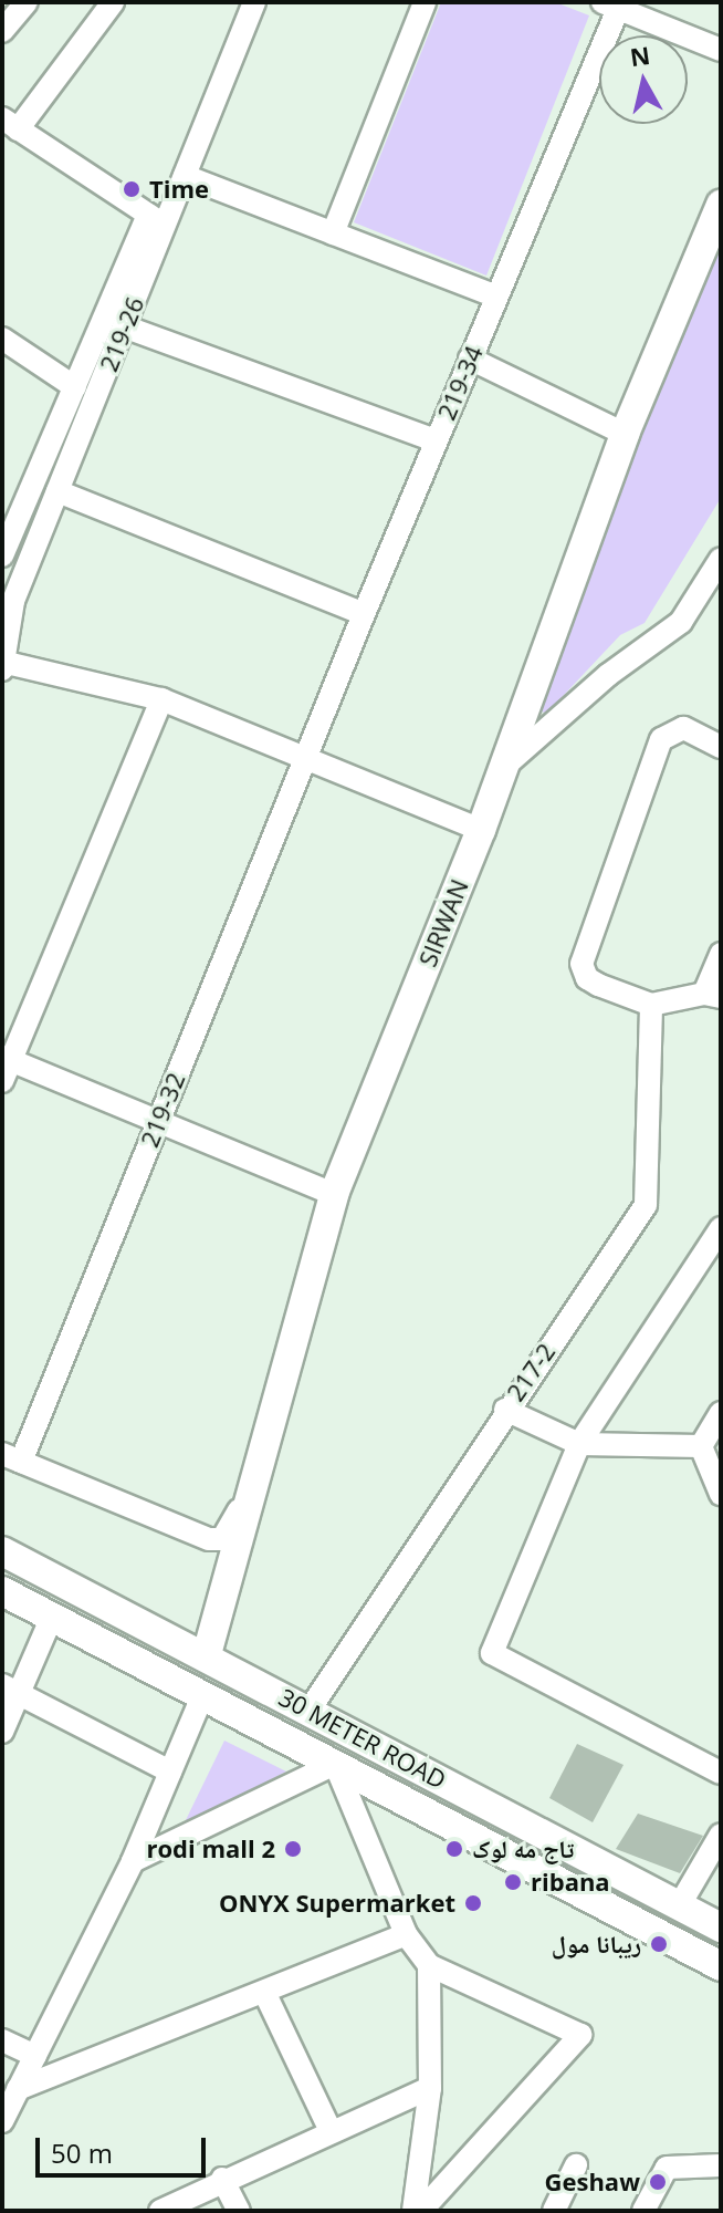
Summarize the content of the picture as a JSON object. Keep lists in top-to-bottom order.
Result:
{
  "streets": {
    "main road": ["SIRWAN", "30 METER ROAD"],
    "street": [
      "219-26",
      "219-34",
      "219-32",
      "217-2"
    ]
  },
  "crossings": [
    ["219-34", "219-32"],
    ["SIRWAN", "30 METER ROAD"],
    ["217-2", "30 METER ROAD"]
  ],
  "places": [
    "Time",
    "rodi mall 2",
    "تاج مه لوک",
    "ribana",
    "ONYX Supermarket",
    "ريبانا مول",
    "Geshaw"
  ],
  "scale_bar": "50 m",
  "north": "top"
}
